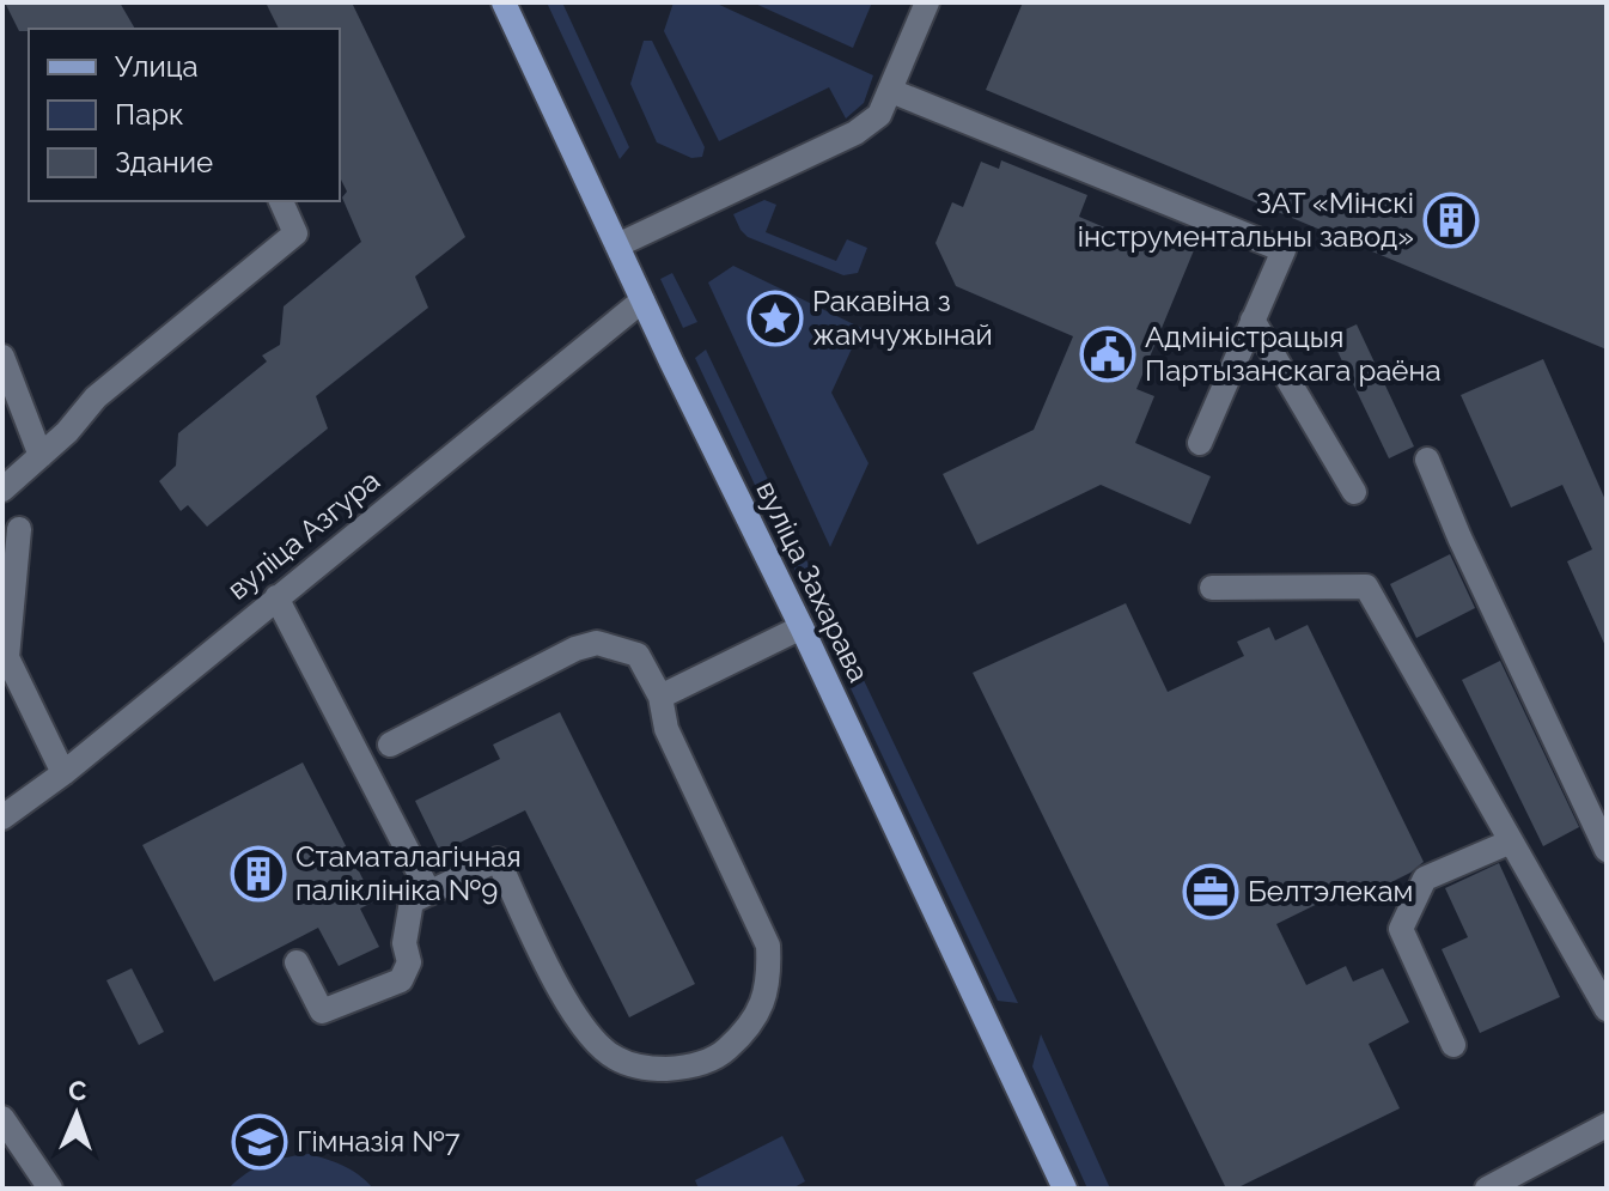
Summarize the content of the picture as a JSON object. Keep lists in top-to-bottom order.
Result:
{
  "streets": {
    "main road": ["вуліца Захарава"],
    "street": ["вуліца Азгура"]
  },
  "crossings": [
    ["вуліца Азгура", "вуліца Захарава"]
  ],
  "places": {
    "building": ["ЗАТ «Мінскі інструментальны завод»", "Стаматалагічная паліклініка №9"],
    "place": ["Ракавіна з жамчужынай"],
    "public building": ["Адміністрацыя Партызанскага раёна"],
    "office": ["Белтэлекам"],
    "school or university": ["Гімназія №7"]
  },
  "legend": ["Улица", "Парк", "Здание"],
  "north": "top"
}
